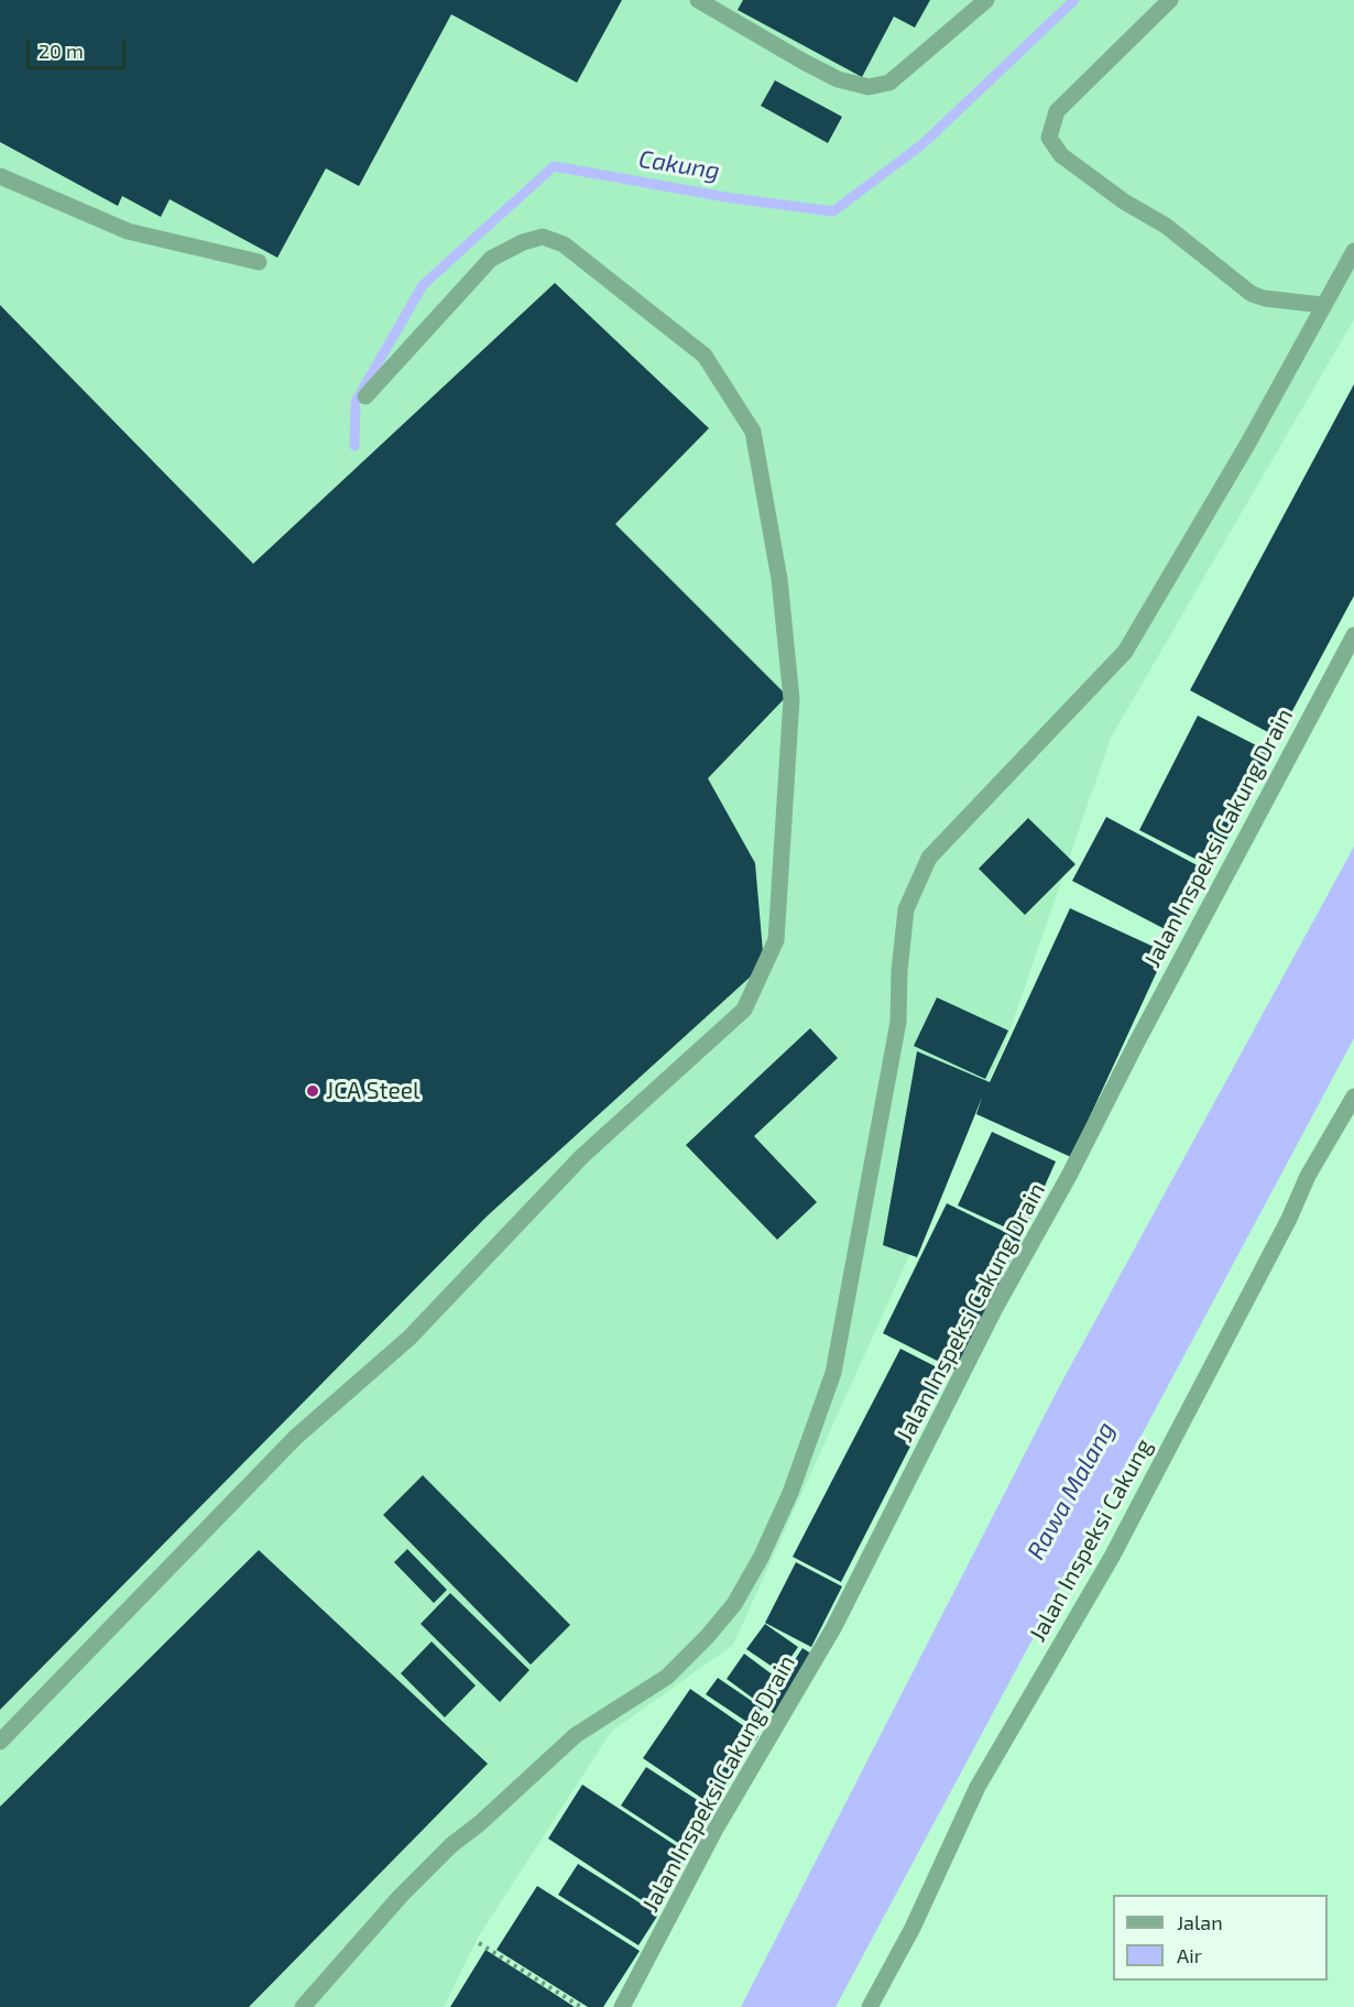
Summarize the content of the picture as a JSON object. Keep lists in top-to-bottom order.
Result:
{
  "streets": {
    "street": ["Jalan Inspeksi Cakung Drain", "Jalan Inspeksi Cakung"]
  },
  "water": ["Cakung", "Rawa Malang"],
  "places": ["JCA Steel"],
  "legend": ["Jalan", "Air"],
  "scale_bar": "20 m"
}
